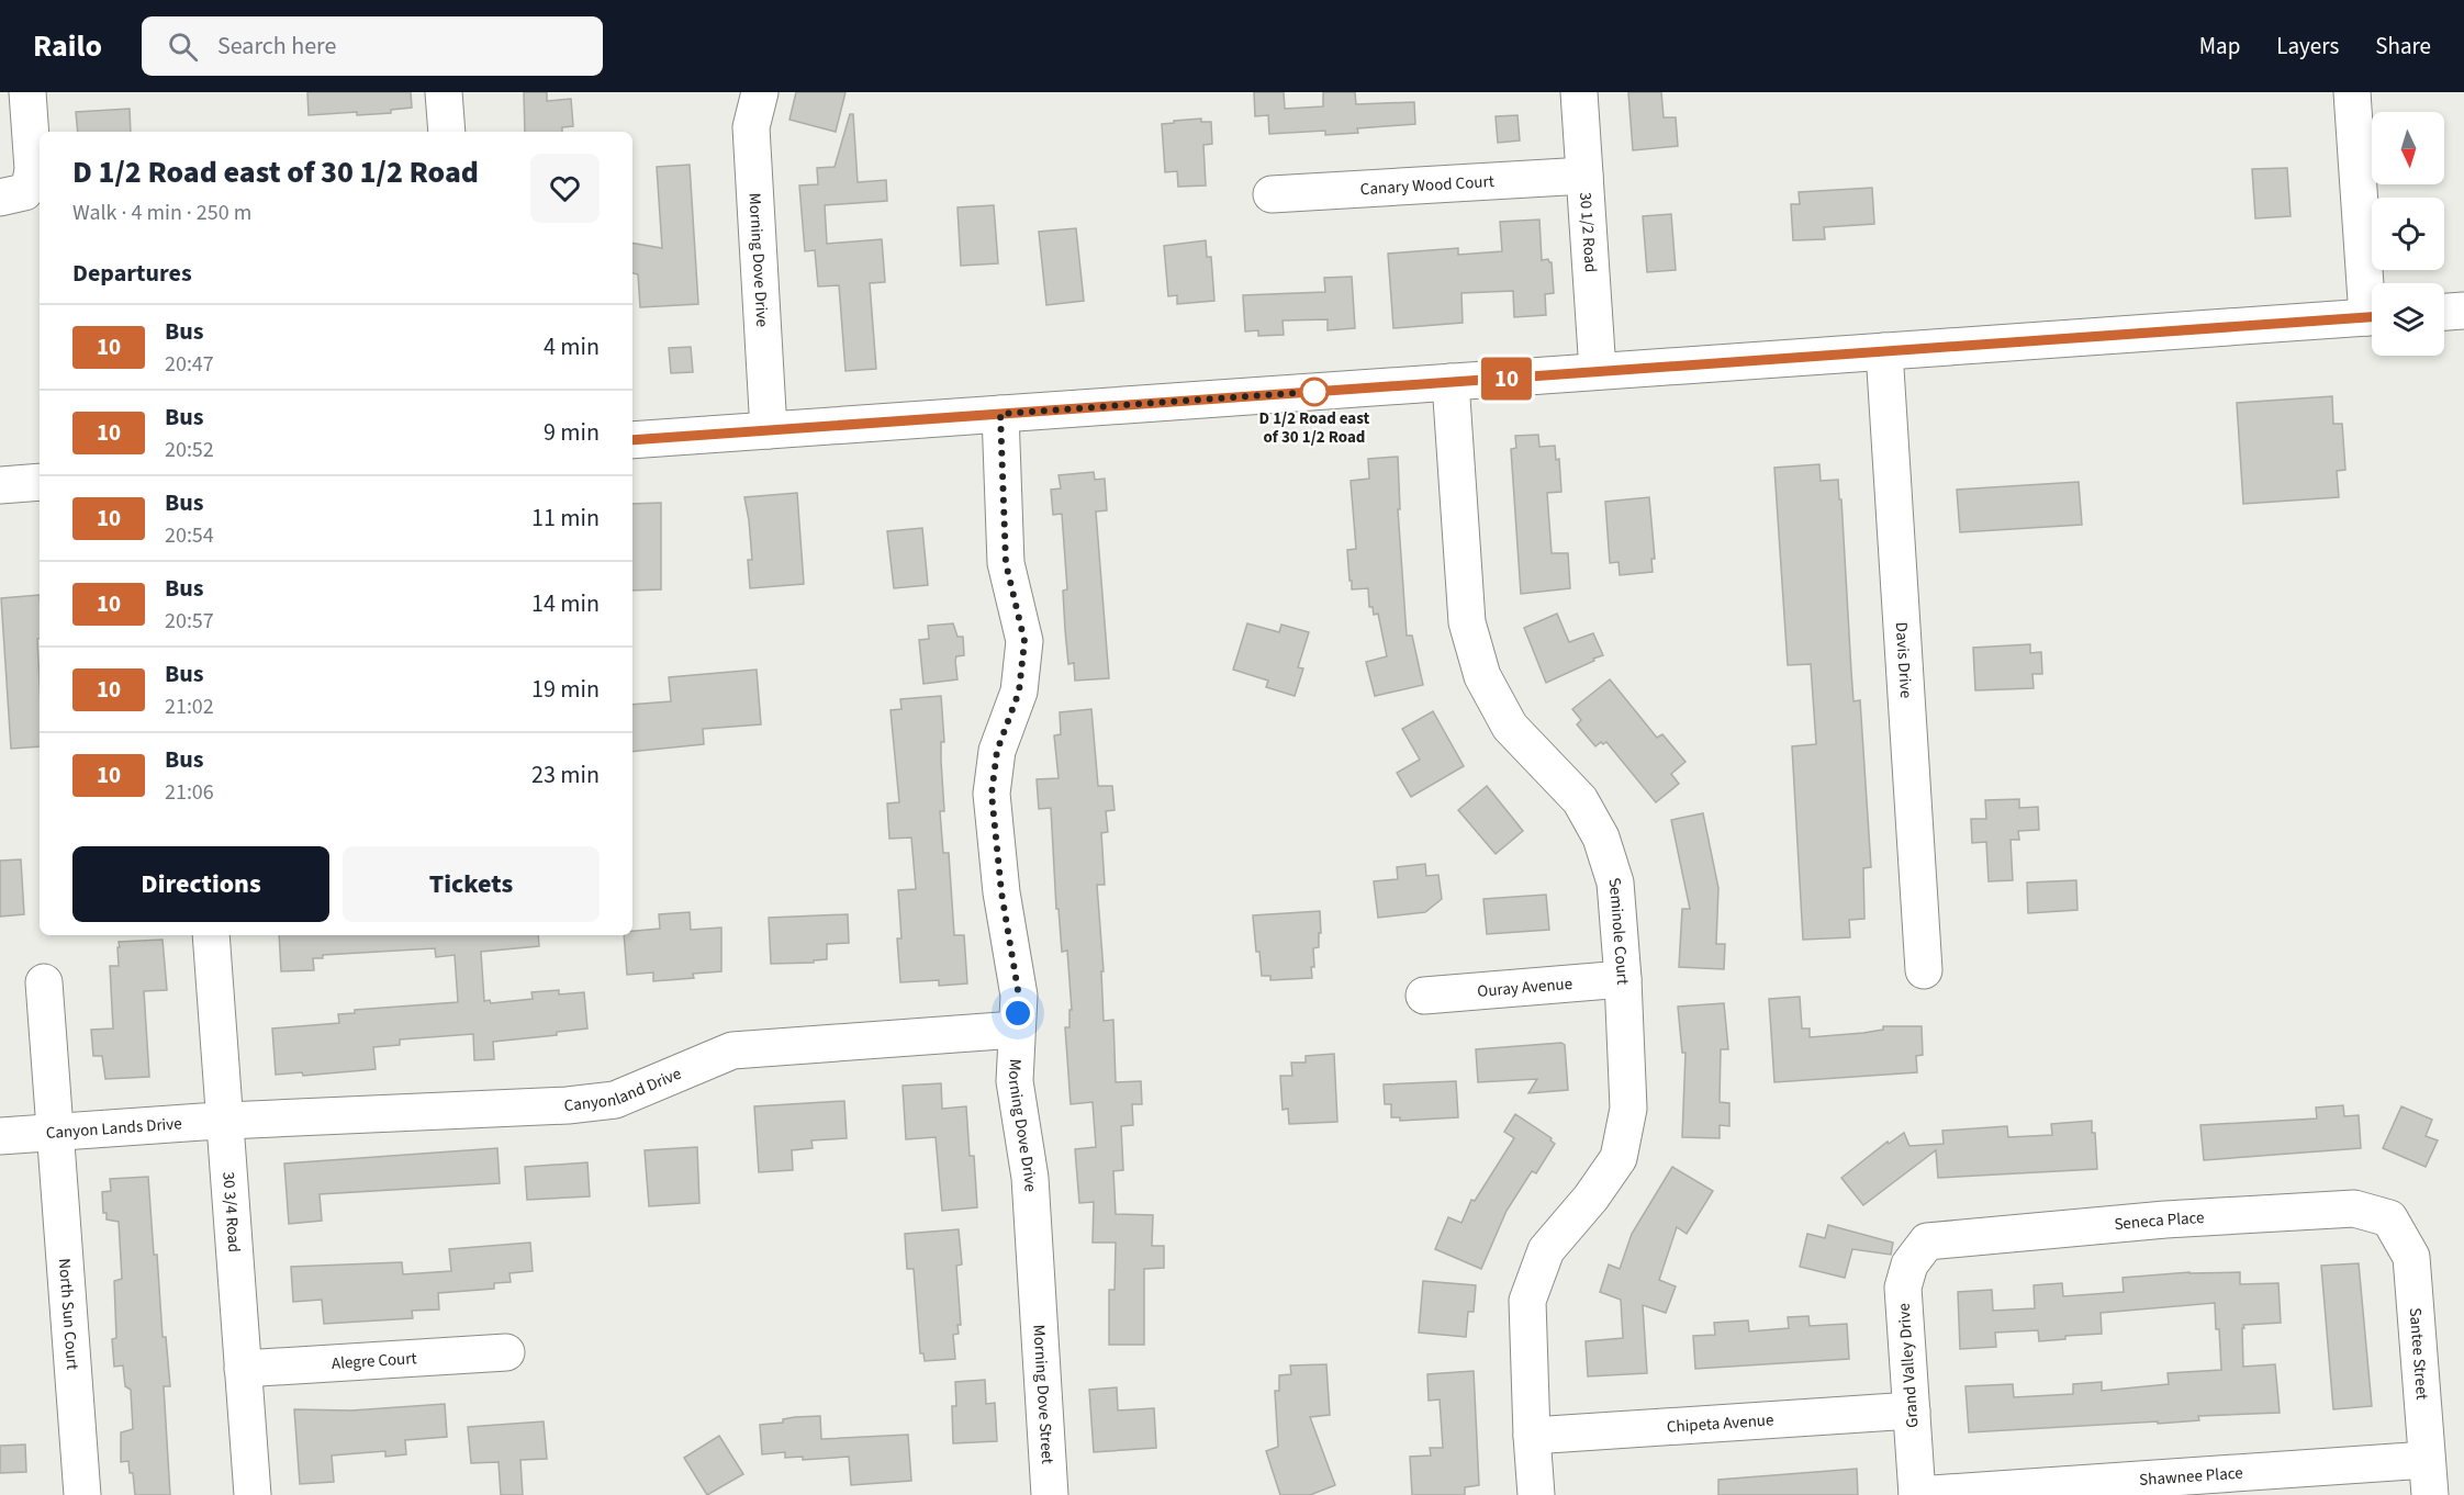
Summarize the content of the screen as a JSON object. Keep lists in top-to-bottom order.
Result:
{
  "streets": {
    "street": [
      "Canary Wood Court",
      "30 1/2 Road",
      "Morning Dove Drive",
      "Davis Drive",
      "Seminole Court",
      "Ouray Avenue",
      "Canyonland Drive",
      "Canyon Lands Drive",
      "30 3/4 Road",
      "Seneca Place",
      "North Sun Court",
      "Santee Street",
      "Alegre Court",
      "Grand Valley Drive",
      "Morning Dove Street",
      "Chipeta Avenue",
      "Shawnee Place"
    ]
  },
  "crossings": [
    ["Canary Wood Court", "30 1/2 Road"],
    ["Morning Dove Drive", "Canyonland Drive"],
    ["Morning Dove Drive", "Morning Dove Street"],
    ["Seminole Court", "Ouray Avenue"],
    ["Seminole Court", "Chipeta Avenue"],
    ["Canyonland Drive", "Canyon Lands Drive"],
    ["Canyonland Drive", "30 3/4 Road"],
    ["Canyon Lands Drive", "30 3/4 Road"],
    ["Canyon Lands Drive", "North Sun Court"],
    ["30 3/4 Road", "Alegre Court"],
    ["Seneca Place", "Santee Street"],
    ["Seneca Place", "Grand Valley Drive"],
    ["Santee Street", "Shawnee Place"],
    ["Grand Valley Drive", "Chipeta Avenue"],
    ["Grand Valley Drive", "Shawnee Place"]
  ],
  "places": ["D 1/2 Road east of 30 1/2 Road"],
  "lines": ["bus line 10"],
  "north": "bottom",
  "page": {
    "header": "Railo",
    "search": "Search here",
    "nav": ["Map", "Layers", "Share"],
    "on_map": "10",
    "heading": [
      ["D 1/2 Road east of 30 1/2 Road", "Walk · 4 min · 250 m"],
      "Departures"
    ],
    "list": [
      {
        "mark": "10",
        "name": "Bus",
        "note": "20:47",
        "value": "4 min"
      },
      {
        "mark": "10",
        "name": "Bus",
        "note": "20:52",
        "value": "9 min"
      },
      {
        "mark": "10",
        "name": "Bus",
        "note": "20:54",
        "value": "11 min"
      },
      {
        "mark": "10",
        "name": "Bus",
        "note": "20:57",
        "value": "14 min"
      },
      {
        "mark": "10",
        "name": "Bus",
        "note": "21:02",
        "value": "19 min"
      },
      {
        "mark": "10",
        "name": "Bus",
        "note": "21:06",
        "value": "23 min"
      }
    ],
    "buttons": ["Directions", "Tickets"]
  }
}
